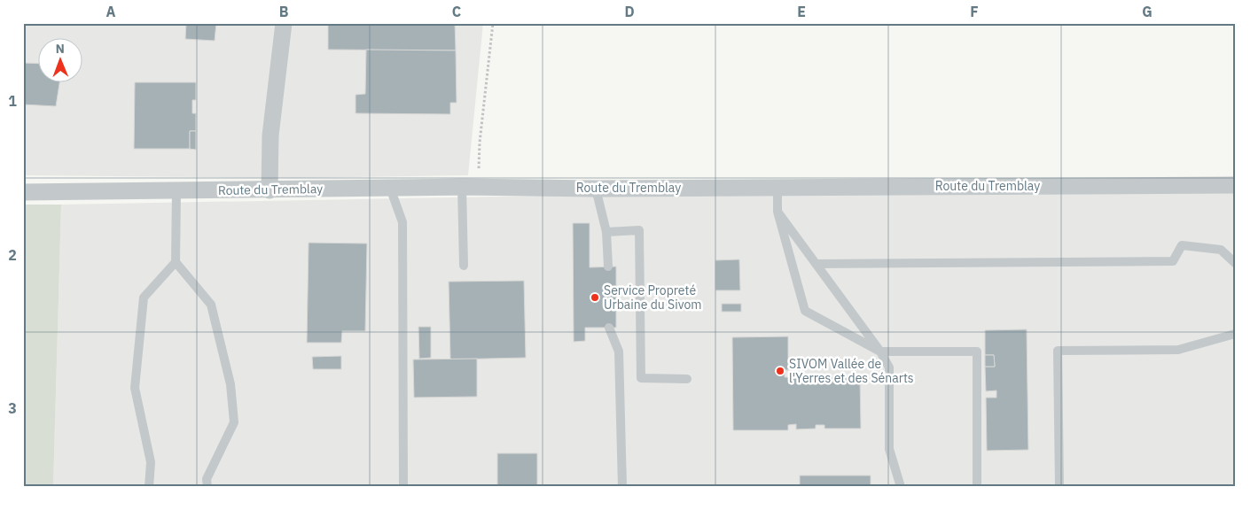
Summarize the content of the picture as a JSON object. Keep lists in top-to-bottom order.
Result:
{
  "streets": {
    "street": ["Route du Tremblay"]
  },
  "places": ["Service Propreté Urbaine du Sivom", "SIVOM Vallée de l'Yerres et des Sénarts"],
  "north": "top",
  "grid": {
    "columns": [
      "A",
      "B",
      "C",
      "D",
      "E",
      "F",
      "G"
    ],
    "rows": ["1", "2", "3"]
  }
}
